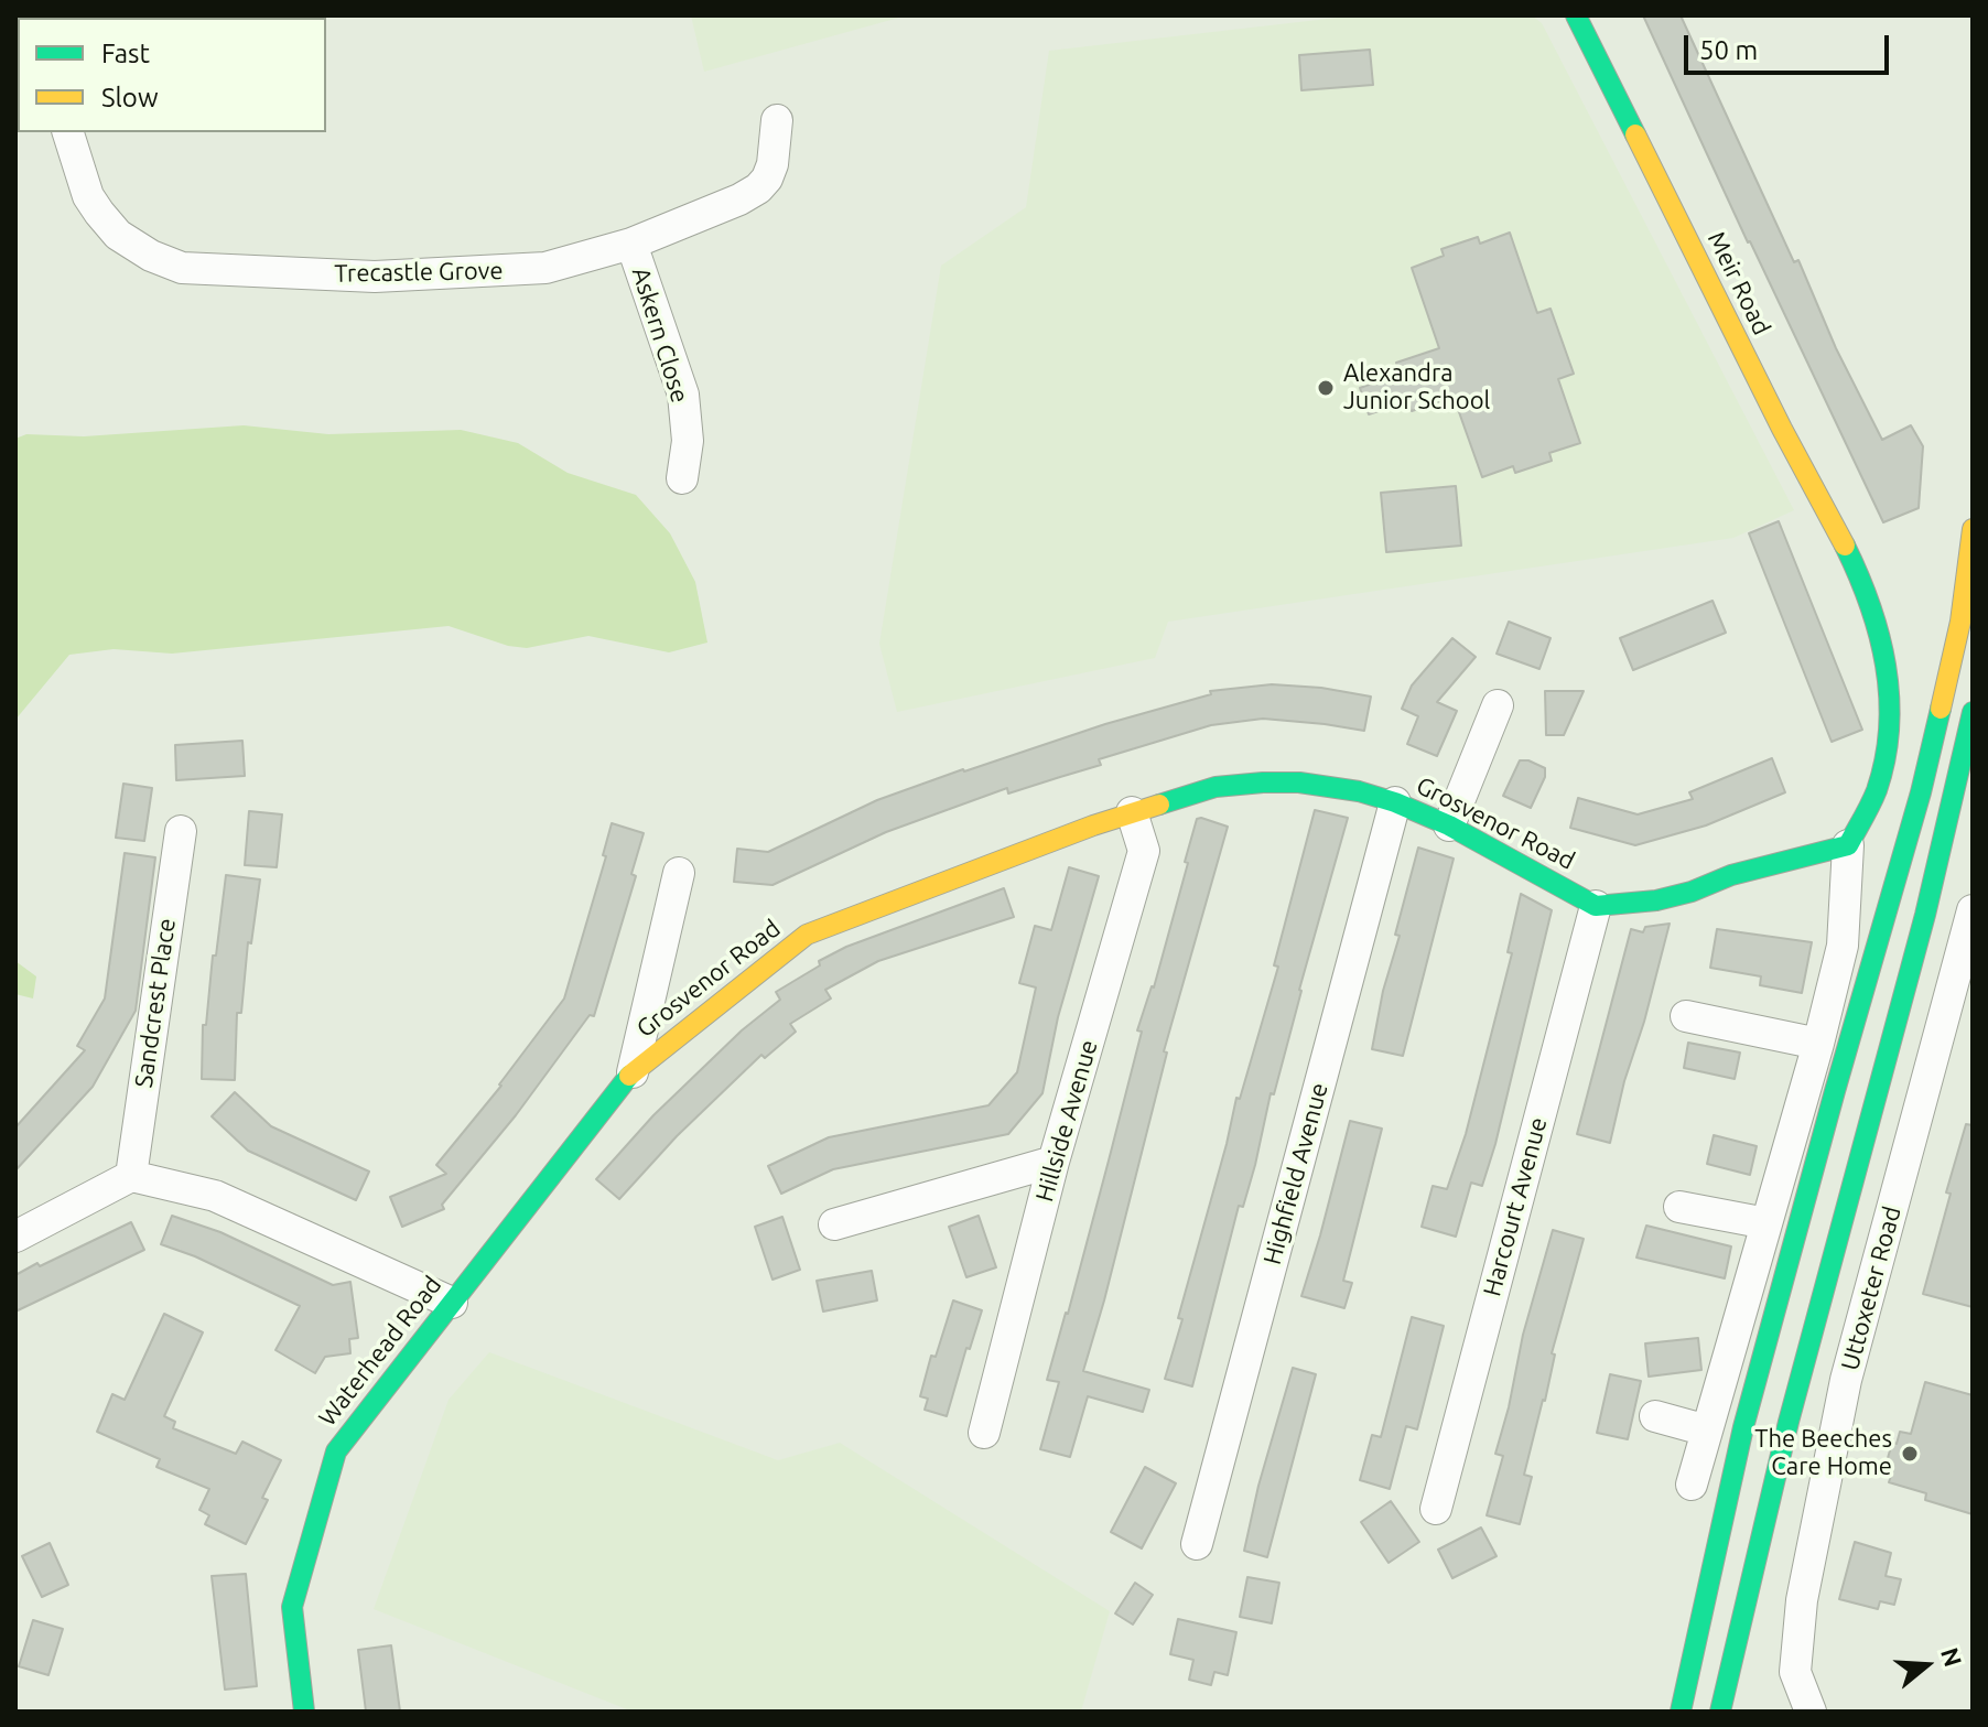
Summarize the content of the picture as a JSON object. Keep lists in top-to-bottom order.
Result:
{
  "streets": {
    "main road": ["Meir Road", "Grosvenor Road", "Waterhead Road"],
    "street": [
      "Trecastle Grove",
      "Askern Close",
      "Sandcrest Place",
      "Hillside Avenue",
      "Highfield Avenue",
      "Harcourt Avenue",
      "Uttoxeter Road"
    ]
  },
  "crossings": [
    ["Trecastle Grove", "Askern Close"],
    ["Grosvenor Road", "Hillside Avenue"],
    ["Grosvenor Road", "Highfield Avenue"],
    ["Grosvenor Road", "Harcourt Avenue"],
    ["Grosvenor Road", "Waterhead Road"]
  ],
  "places": ["Alexandra Junior School", "The Beeches Care Home"],
  "legend": ["Fast", "Slow"],
  "scale_bar": "50 m",
  "north": "right"
}
